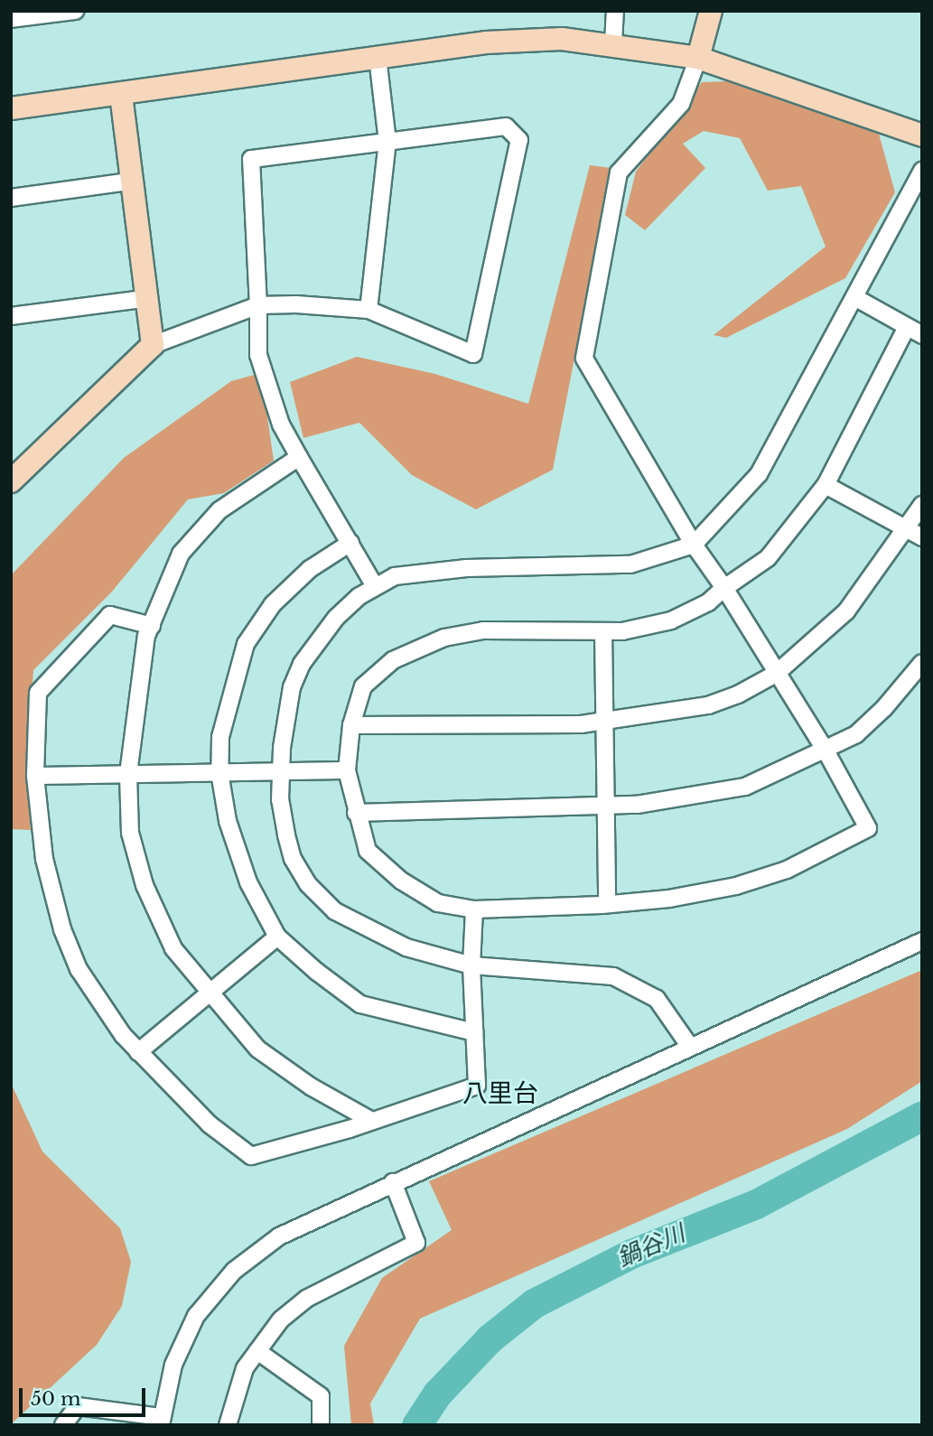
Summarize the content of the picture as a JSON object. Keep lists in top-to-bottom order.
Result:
{
  "districts": ["八里台"],
  "water": ["鍋谷川"],
  "scale_bar": "50 m"
}
